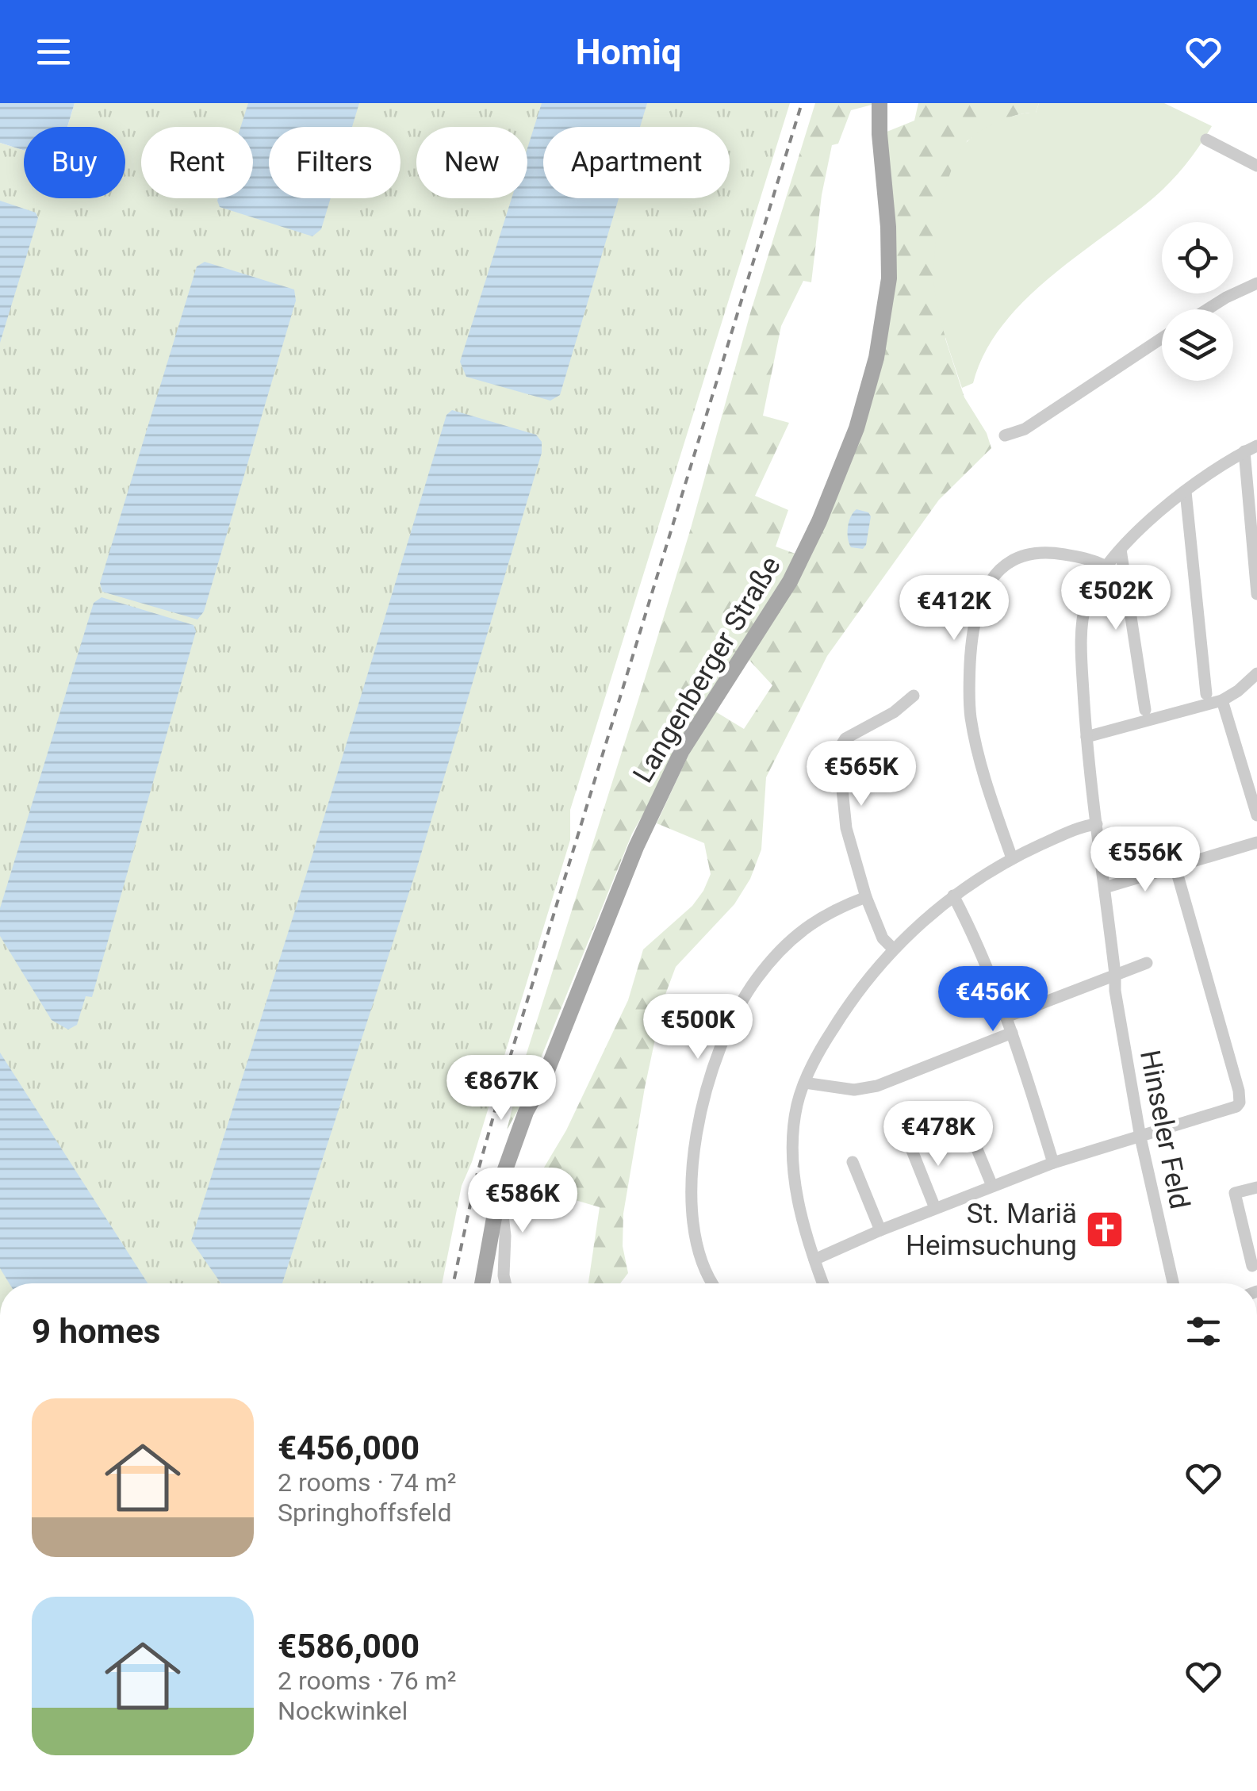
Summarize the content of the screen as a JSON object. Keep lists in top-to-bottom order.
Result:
{
  "streets": {
    "main road": ["Langenberger Straße"],
    "street": ["Hinseler Feld"]
  },
  "places": {
    "church": ["St. Mariä Heimsuchung"]
  },
  "page": {
    "header": "Homiq",
    "chip": [
      "Buy",
      "Rent",
      "Filters",
      "New",
      "Apartment"
    ],
    "price": [
      "€502K",
      "€412K",
      "€565K",
      "€556K",
      "€456K",
      "€500K",
      "€867K",
      "€478K",
      "€586K"
    ],
    "heading": "9 homes",
    "list": [
      {
        "name": "€456,000",
        "note": "2 rooms · 74 m² · Springhoffsfeld"
      },
      {
        "name": "€586,000",
        "note": "2 rooms · 76 m² · Nockwinkel"
      }
    ]
  }
}
